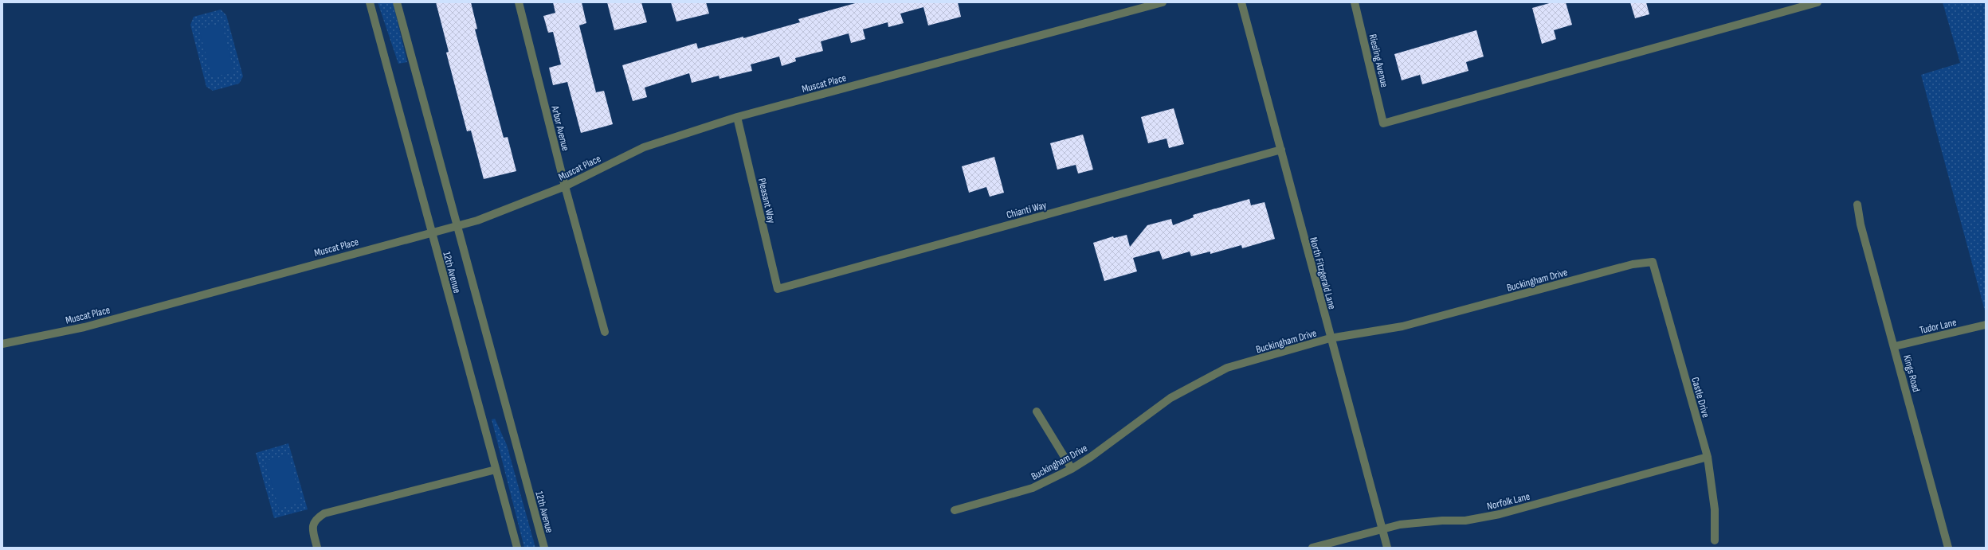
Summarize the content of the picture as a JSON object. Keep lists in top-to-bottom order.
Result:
{
  "streets": {
    "street": [
      "Riesling Avenue",
      "Muscat Place",
      "Arbor Avenue",
      "Pleasant Way",
      "Chianti Way",
      "12th Avenue",
      "North Fitzgerald Lane",
      "Buckingham Drive",
      "Tudor Lane",
      "Kings Road",
      "Castle Drive",
      "Norfolk Lane"
    ]
  },
  "crossings": [
    ["Muscat Place", "Arbor Avenue"],
    ["Muscat Place", "Pleasant Way"],
    ["Muscat Place", "12th Avenue"],
    ["Pleasant Way", "Chianti Way"],
    ["Chianti Way", "North Fitzgerald Lane"],
    ["North Fitzgerald Lane", "Buckingham Drive"],
    ["North Fitzgerald Lane", "Norfolk Lane"],
    ["Buckingham Drive", "Castle Drive"],
    ["Tudor Lane", "Kings Road"],
    ["Castle Drive", "Norfolk Lane"]
  ]
}
